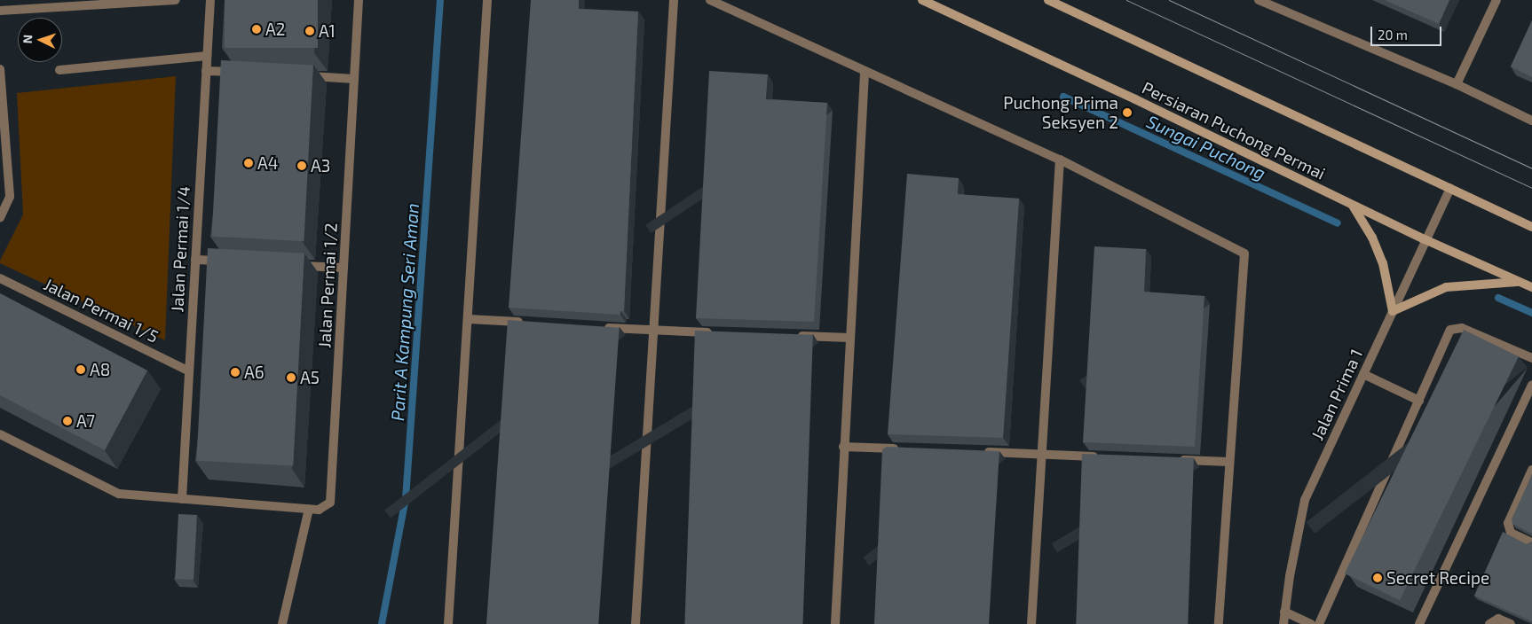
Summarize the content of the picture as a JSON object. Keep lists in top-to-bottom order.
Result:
{
  "streets": {
    "main road": ["Persiaran Puchong Permai"],
    "street": [
      "Jalan Permai 1/4",
      "Jalan Permai 1/2",
      "Jalan Permai 1/5",
      "Jalan Prima 1"
    ]
  },
  "crossings": [
    ["Persiaran Puchong Permai", "Jalan Prima 1"],
    ["Jalan Permai 1/4", "Jalan Permai 1/2"],
    ["Jalan Permai 1/4", "Jalan Permai 1/5"]
  ],
  "water": ["Sungai Puchong", "Parit A Kampung Seri Aman"],
  "places": [
    "A2",
    "A1",
    "Puchong Prima Seksyen 2",
    "A4",
    "A3",
    "A8",
    "A6",
    "A5",
    "A7",
    "Secret Recipe"
  ],
  "scale_bar": "20 m",
  "north": "left"
}
